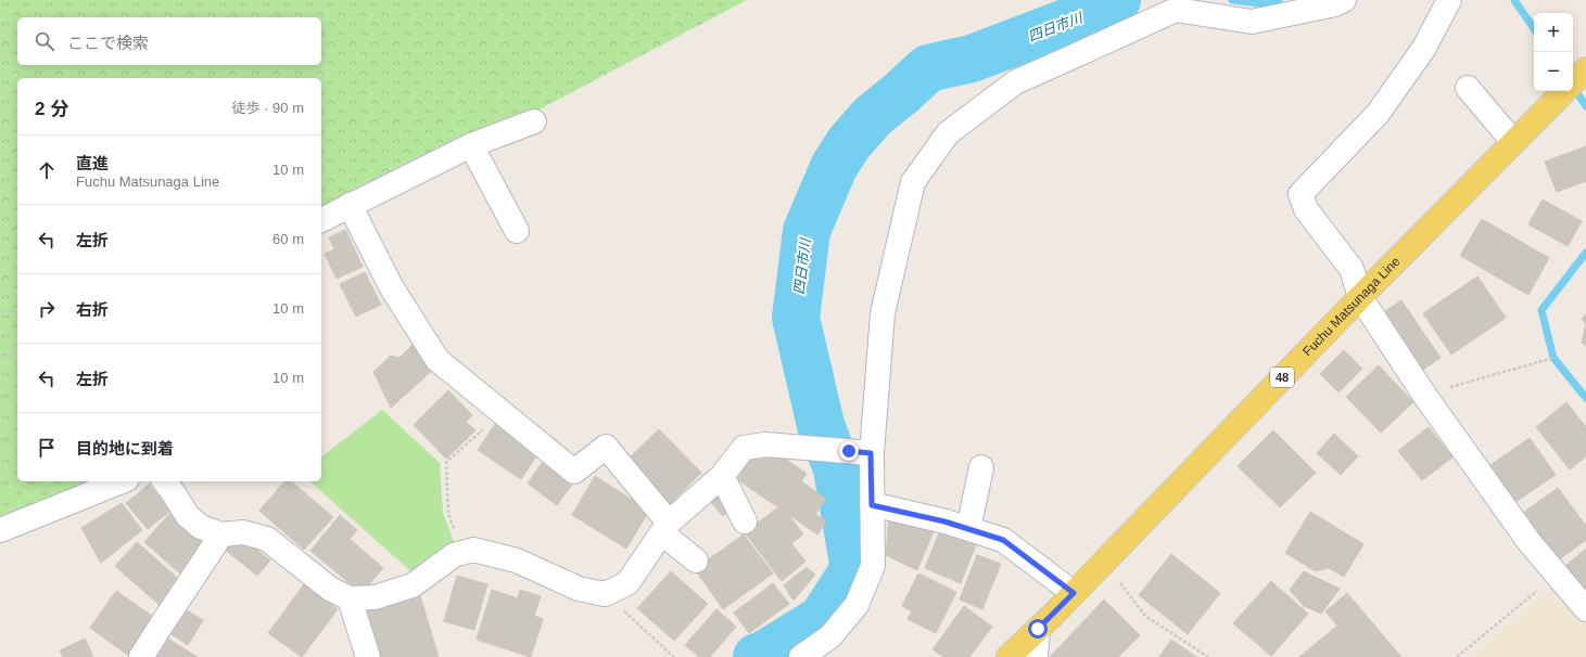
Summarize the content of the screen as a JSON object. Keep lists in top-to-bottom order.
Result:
{
  "streets": {
    "main road": ["Fuchu Matsunaga Line", "48"]
  },
  "water": ["四日市川"],
  "page": {
    "map_buttons": ["+", "−"],
    "search": "ここで検索",
    "heading": ["2 分", "徒歩 · 90 m"],
    "list": [
      ["直進", "Fuchu Matsunaga Line", "10 m"],
      ["左折", "60 m"],
      ["右折", "10 m"],
      ["左折", "10 m"],
      "目的地に到着"
    ]
  }
}
